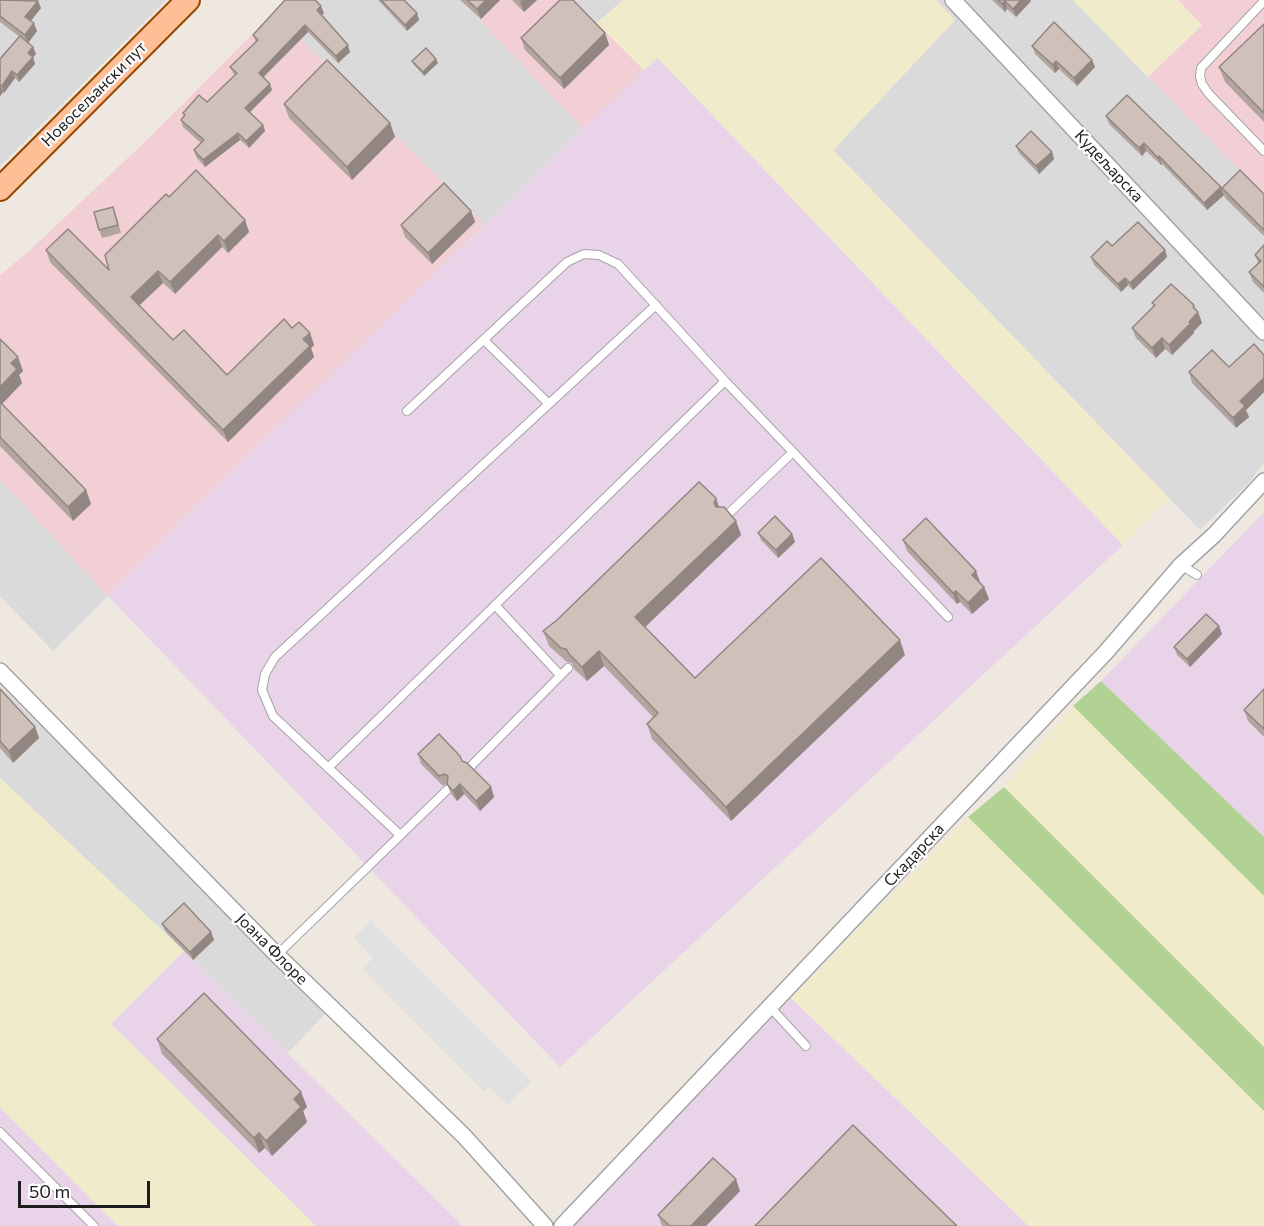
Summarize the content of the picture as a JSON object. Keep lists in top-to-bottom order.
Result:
{
  "streets": {
    "main road": ["Новосељански пут"],
    "street": ["Кудељарска", "Скадарска", "Јоана Флоре"]
  },
  "scale_bar": "50 m"
}
